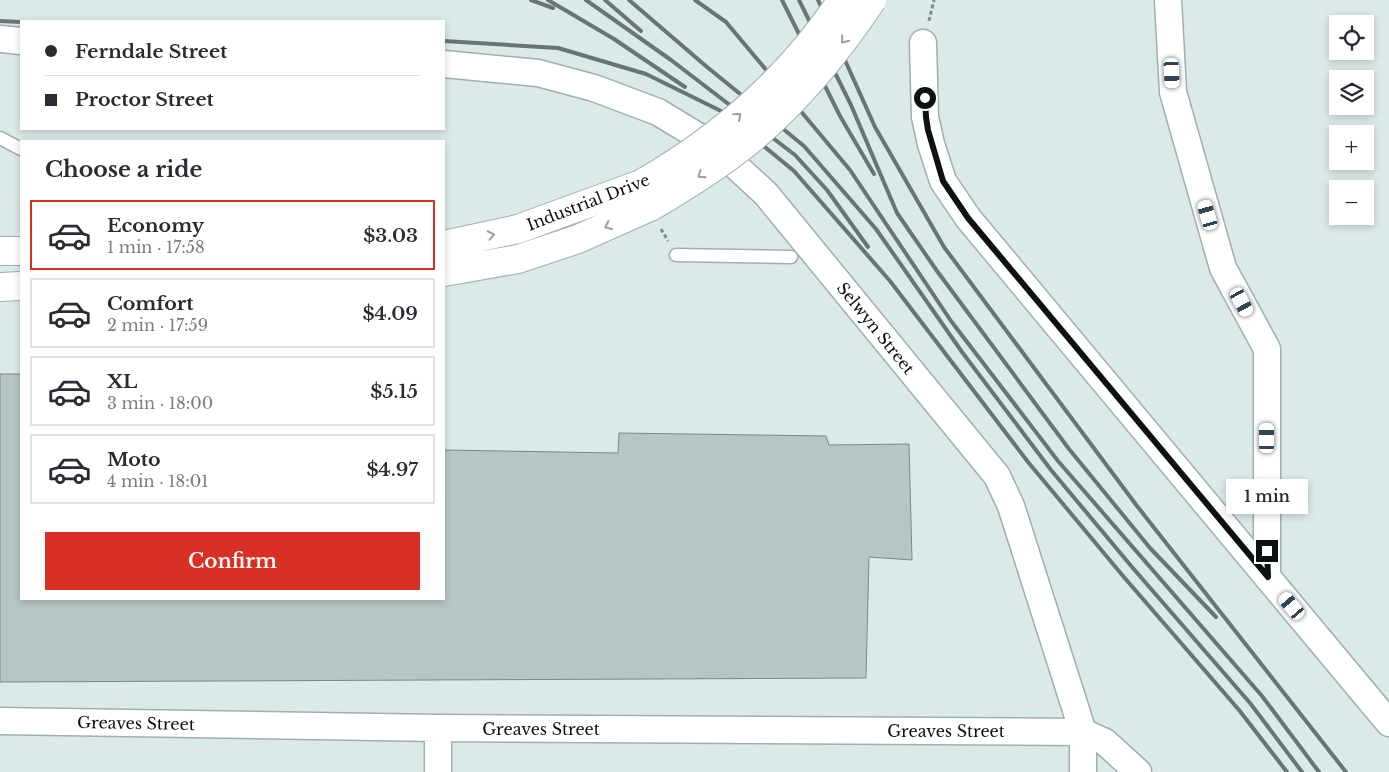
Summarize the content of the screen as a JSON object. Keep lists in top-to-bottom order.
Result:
{
  "streets": {
    "highway": ["Industrial Drive"],
    "street": ["Selwyn Street", "Greaves Street"]
  },
  "crossings": [
    ["Selwyn Street", "Greaves Street"]
  ],
  "page": {
    "map_buttons": ["+", "−"],
    "banner": ["Ferndale Street", "Proctor Street"],
    "heading": "Choose a ride",
    "list": [
      {
        "name": "Economy",
        "note": "1 min · 17:58",
        "value": "$3.03"
      },
      {
        "name": "Comfort",
        "note": "2 min · 17:59",
        "value": "$4.09"
      },
      {
        "name": "XL",
        "note": "3 min · 18:00",
        "value": "$5.15"
      },
      {
        "name": "Moto",
        "note": "4 min · 18:01",
        "value": "$4.97"
      }
    ],
    "bubble": "1 min",
    "buttons": "Confirm"
  }
}
